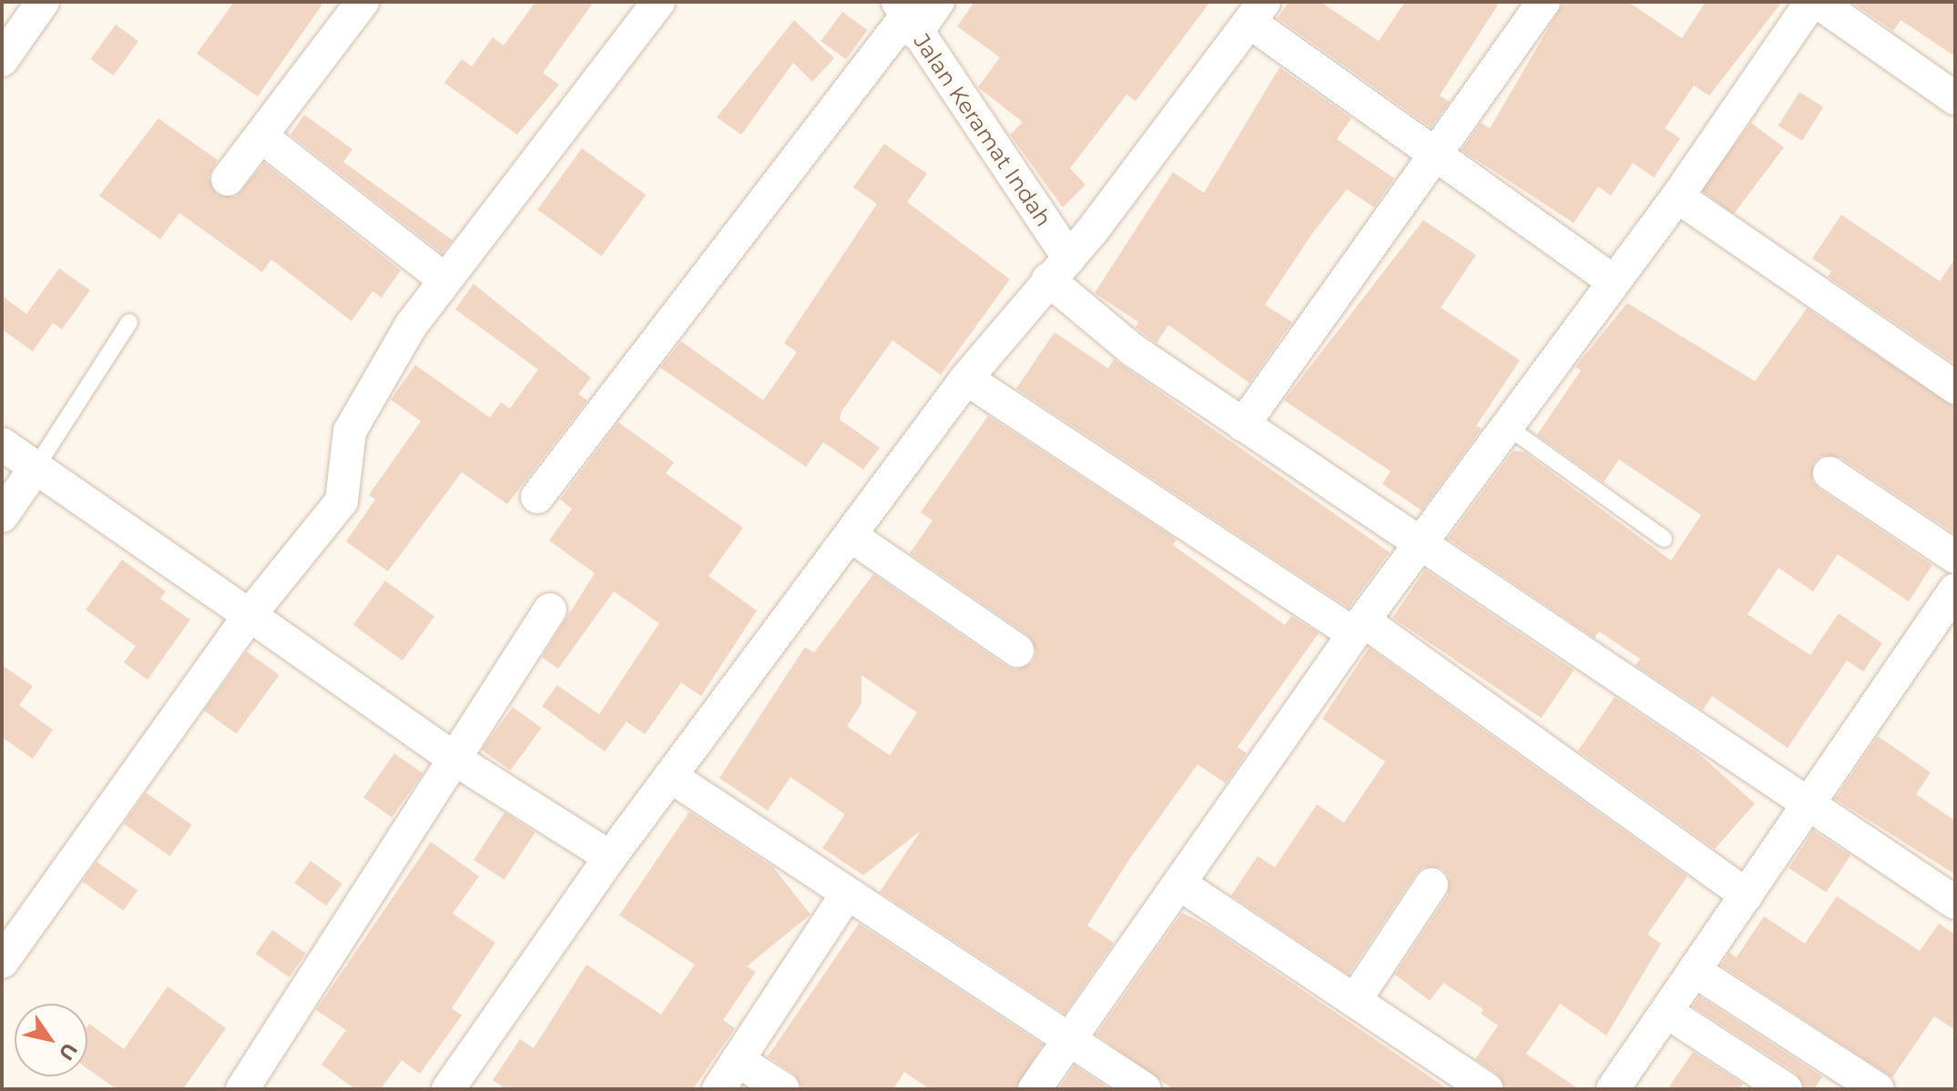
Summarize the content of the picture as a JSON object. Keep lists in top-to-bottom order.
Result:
{
  "streets": {
    "street": ["Jalan Keramat Indah"]
  },
  "north": "bottom right"
}
